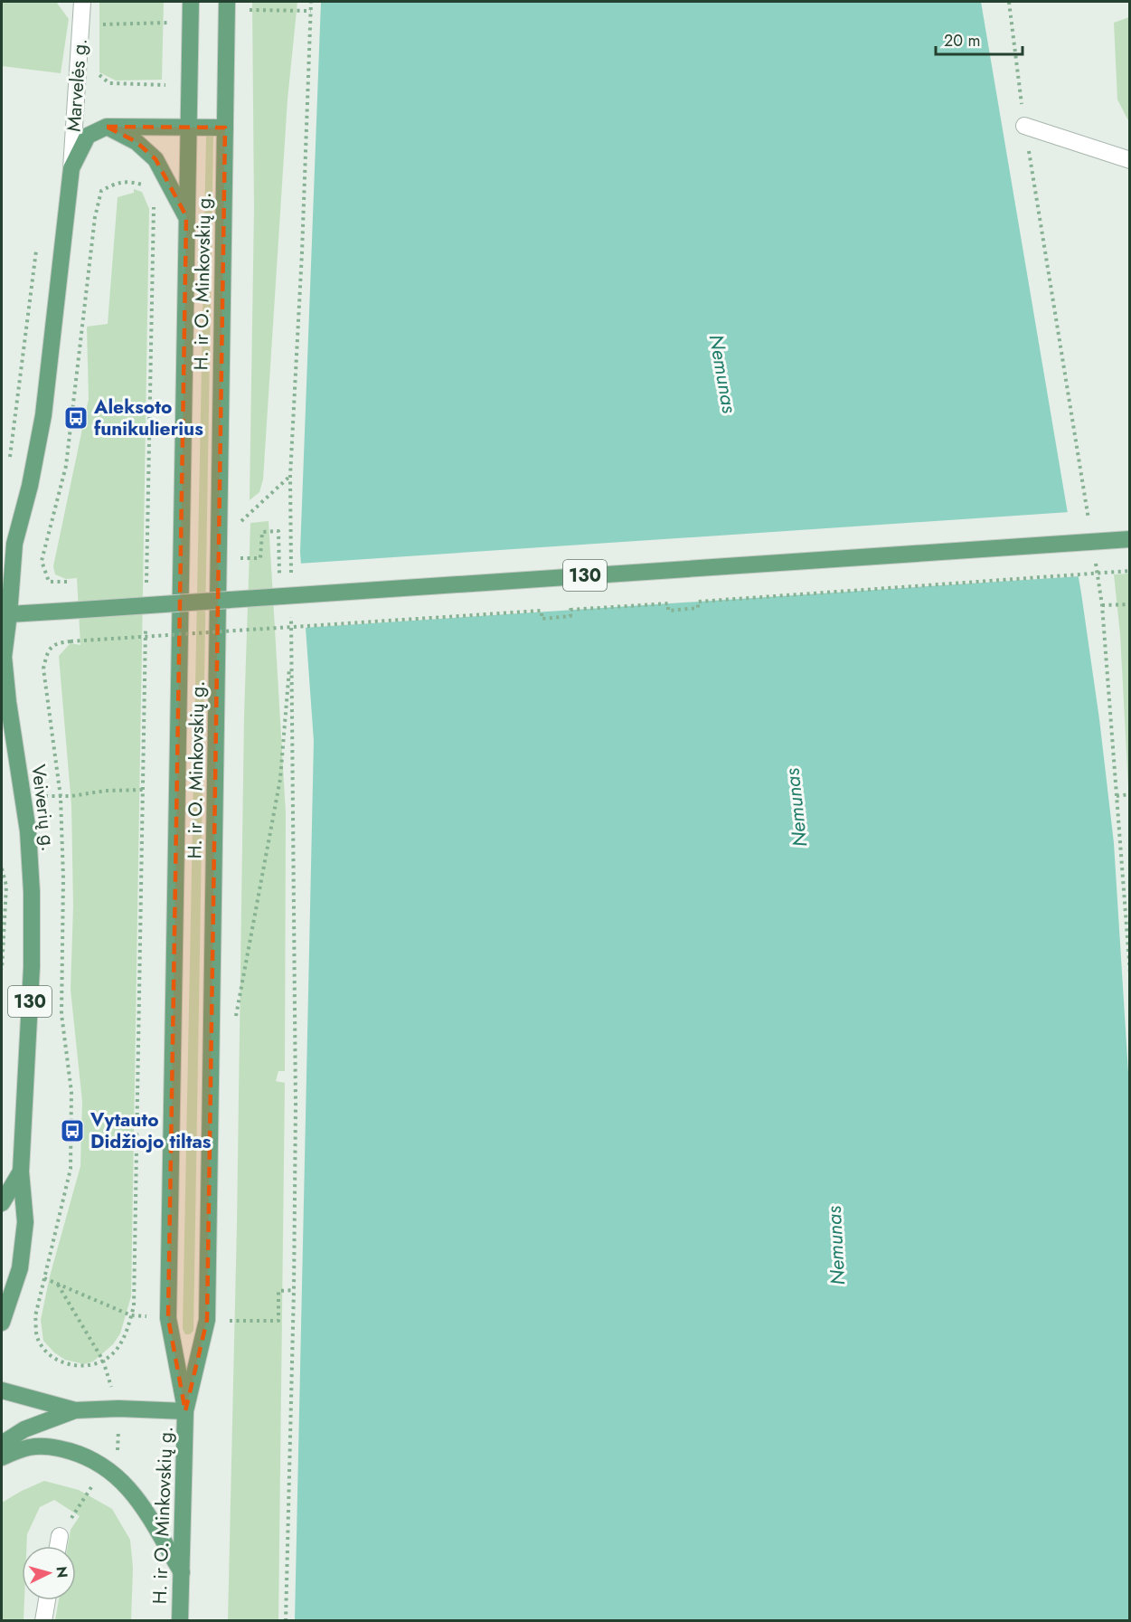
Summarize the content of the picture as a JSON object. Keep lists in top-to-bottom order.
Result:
{
  "streets": {
    "main road": ["H. ir O. Minkovskių g.", "130", "Veiverių g."],
    "street": ["Marvelės g."]
  },
  "crossings": [
    ["Marvelės g.", "Veiverių g."],
    ["130", "Veiverių g."]
  ],
  "water": ["Nemunas"],
  "places": {
    "bus stop": ["Aleksoto funikulierius", "Vytauto Didžiojo tiltas"]
  },
  "scale_bar": "20 m",
  "north": "right"
}
